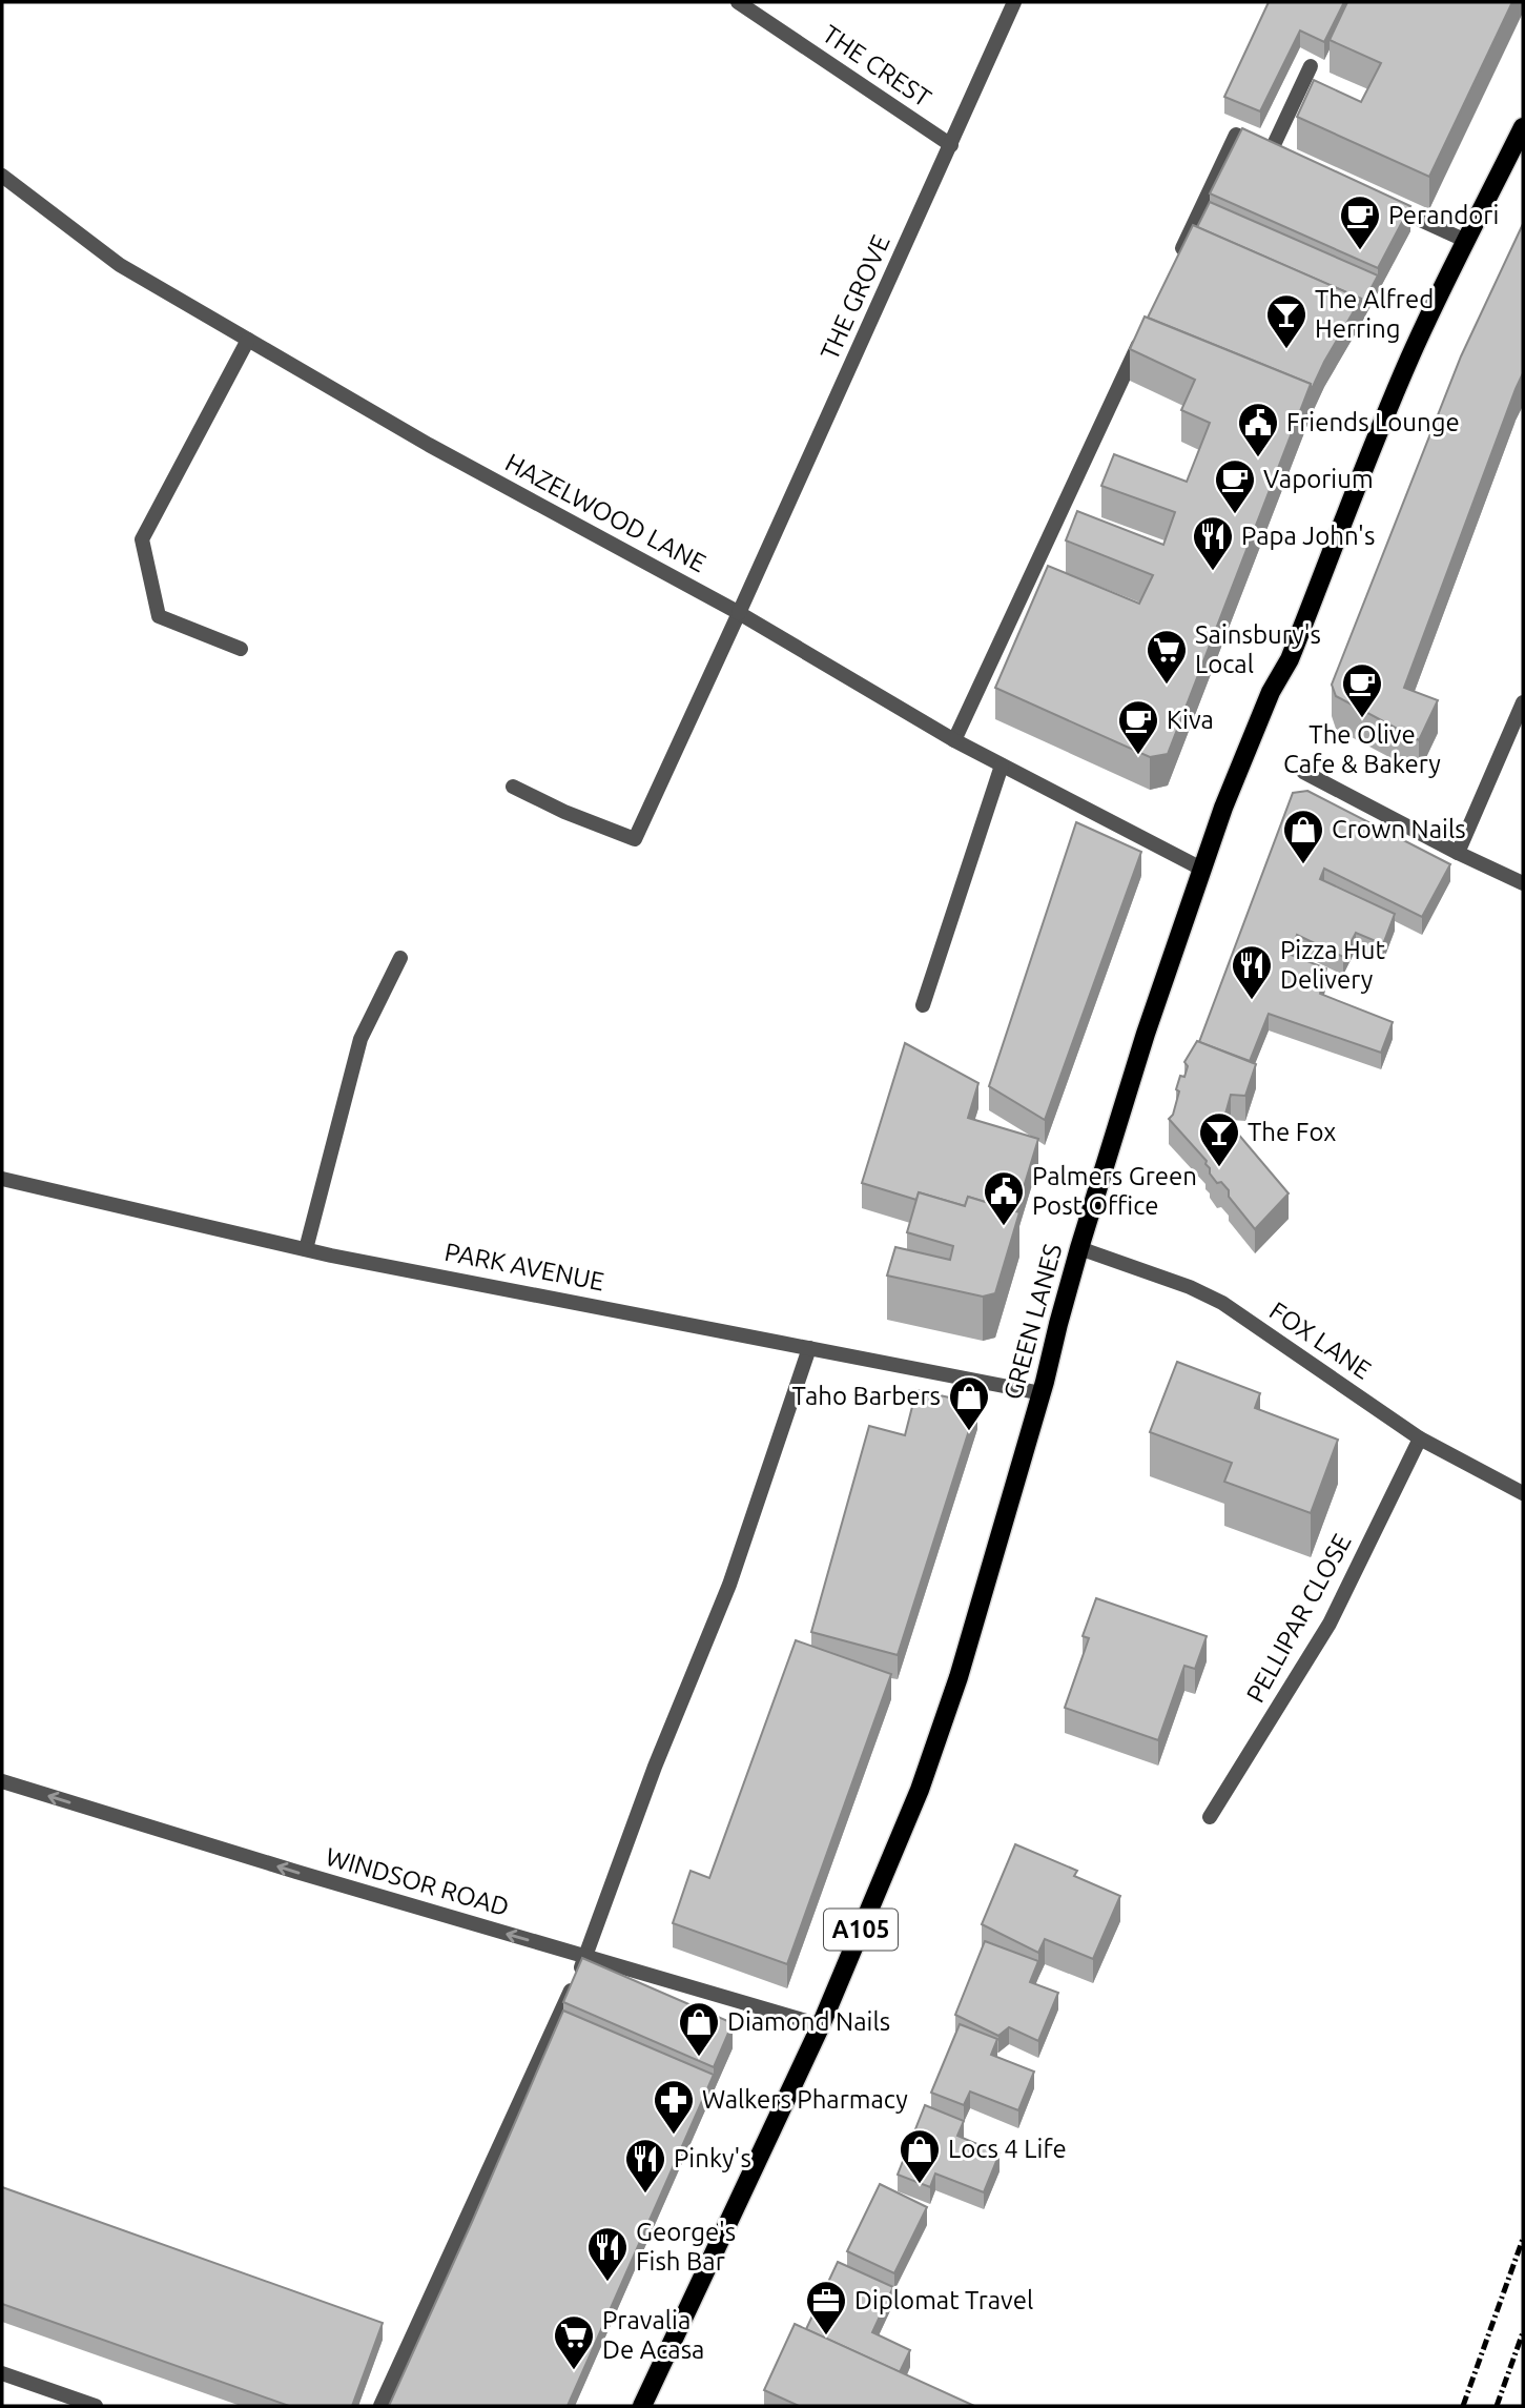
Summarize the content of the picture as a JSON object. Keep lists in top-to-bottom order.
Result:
{
  "streets": {
    "main road": ["GREEN LANES", "A105"],
    "street": [
      "THE CREST",
      "THE GROVE",
      "HAZELWOOD LANE",
      "PARK AVENUE",
      "FOX LANE",
      "PELLIPAR CLOSE",
      "WINDSOR ROAD"
    ]
  },
  "crossings": [
    ["THE CREST", "THE GROVE"],
    ["THE GROVE", "HAZELWOOD LANE"],
    ["HAZELWOOD LANE", "GREEN LANES"],
    ["PARK AVENUE", "GREEN LANES"],
    ["GREEN LANES", "FOX LANE"],
    ["GREEN LANES", "WINDSOR ROAD"],
    ["FOX LANE", "PELLIPAR CLOSE"]
  ],
  "one_way": ["WINDSOR ROAD"],
  "places": {
    "cafe": [
      "Perandori",
      "Vaporium",
      "The Olive Cafe & Bakery",
      "Kiva"
    ],
    "bar": ["The Alfred Herring", "The Fox"],
    "public building": ["Friends Lounge", "Palmers Green Post Office"],
    "restaurant": [
      "Papa John's",
      "Pizza Hut Delivery",
      "Pinky's",
      "George's Fish Bar"
    ],
    "supermarket": ["Sainsbury's Local", "Pravalia De Acasa"],
    "shop": [
      "Crown Nails",
      "Taho Barbers",
      "Diamond Nails",
      "Locs 4 Life"
    ],
    "pharmacy": ["Walkers Pharmacy"],
    "office": ["Diplomat Travel"]
  }
}
